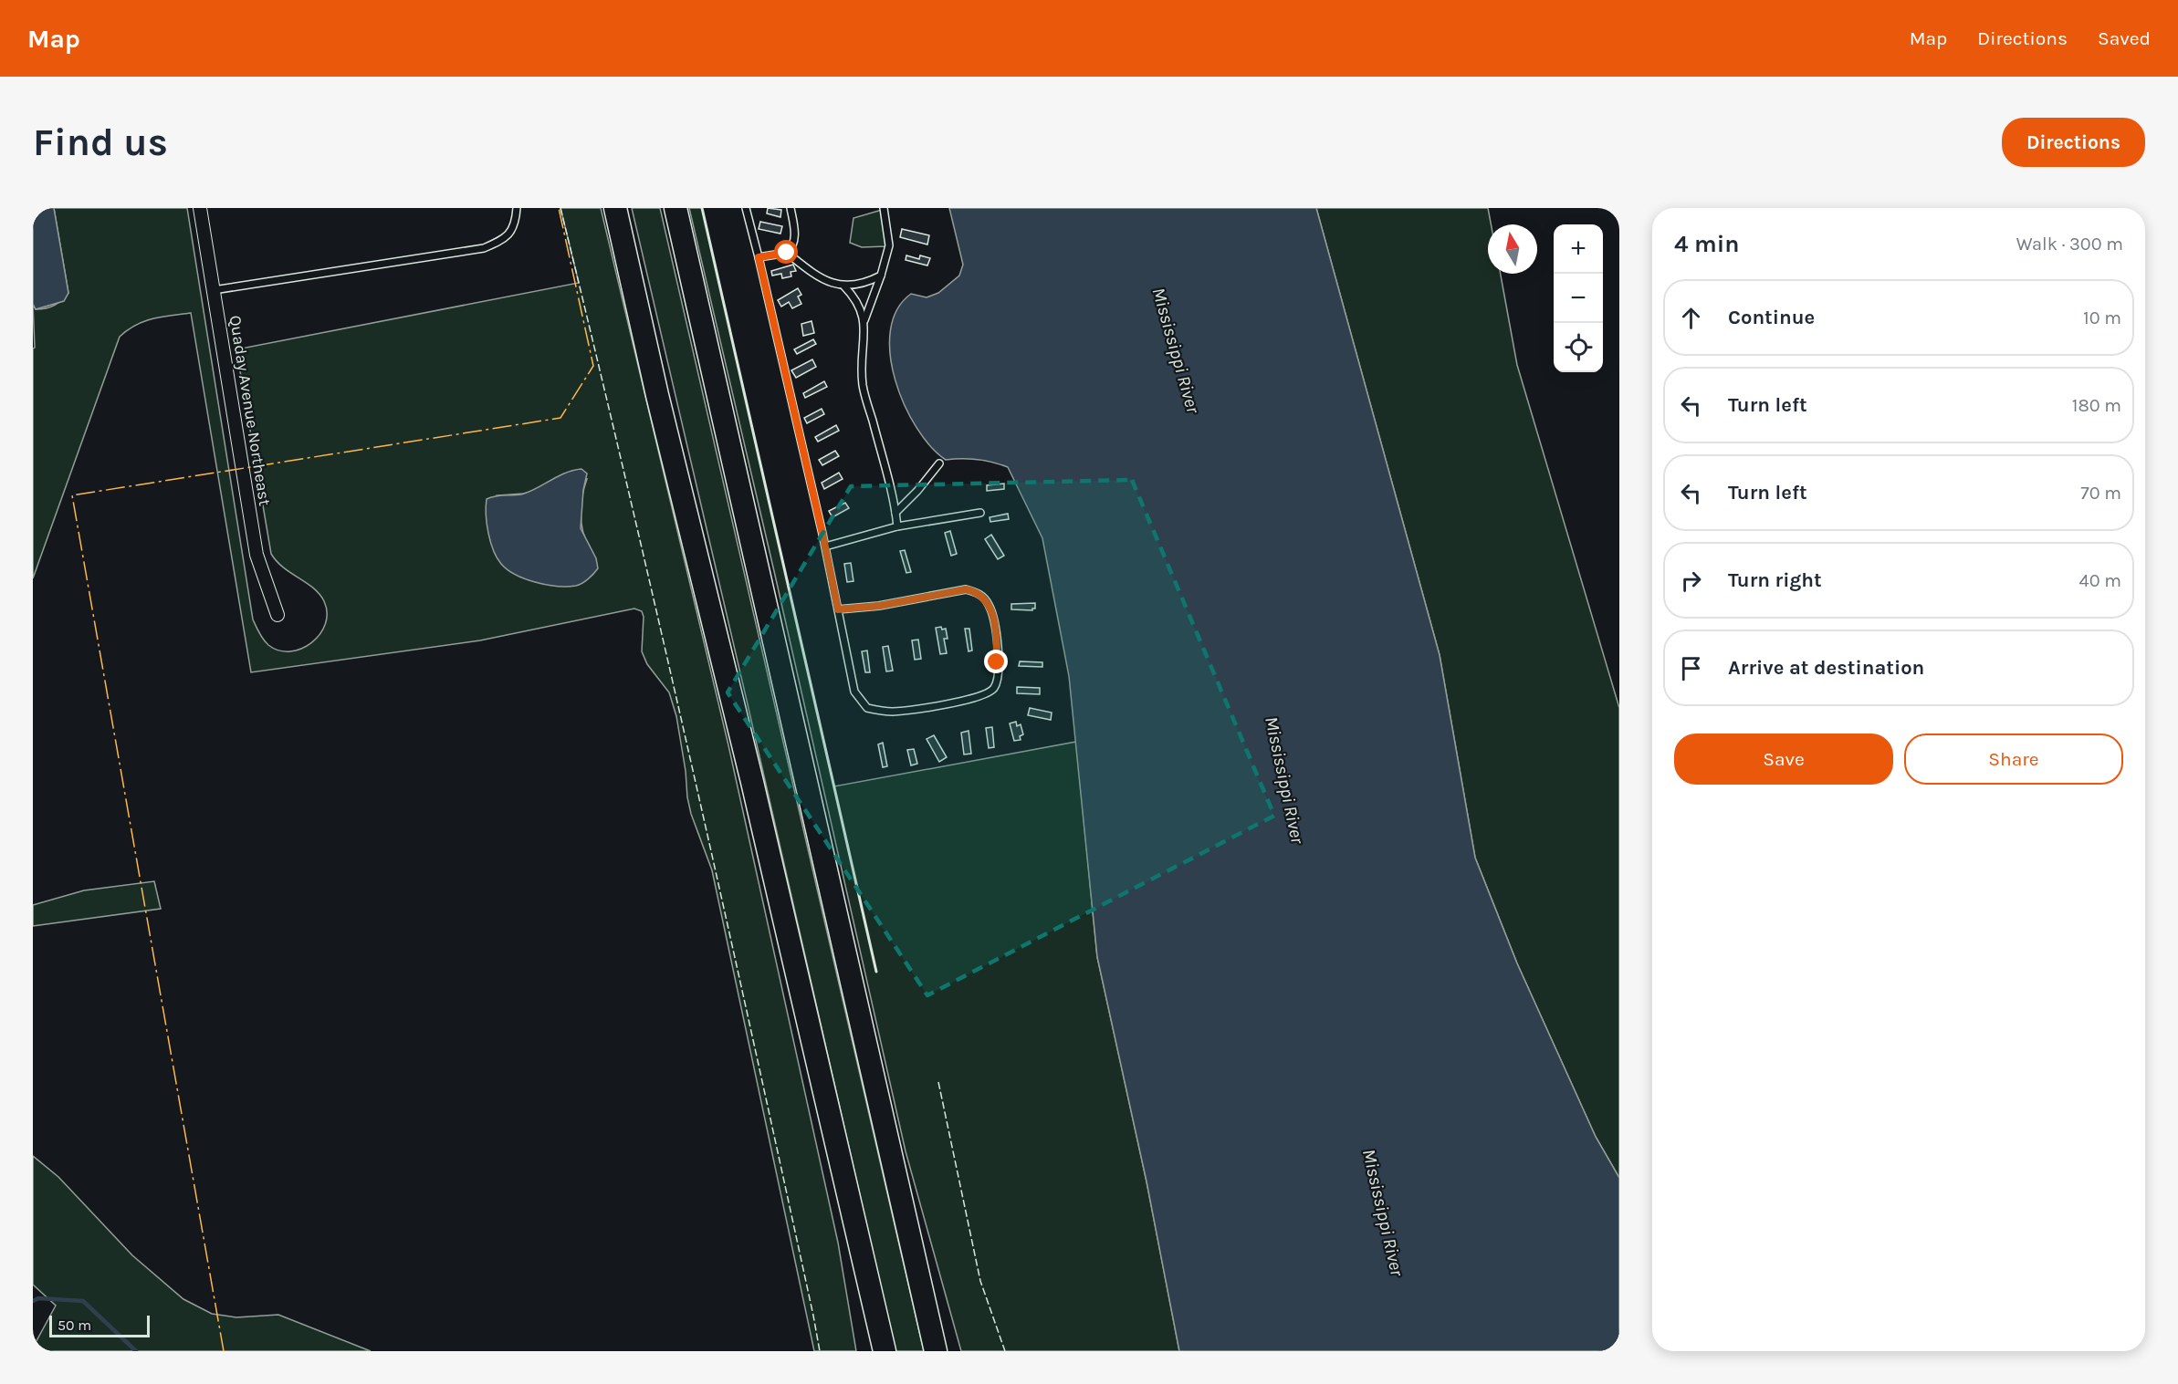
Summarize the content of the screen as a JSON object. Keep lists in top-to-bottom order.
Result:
{
  "streets": {
    "street": ["Quaday Avenue Northeast"]
  },
  "water": ["Mississippi River"],
  "scale_bar": "50 m",
  "north": "top",
  "page": {
    "header": "Map",
    "nav": ["Map", "Directions", "Saved"],
    "buttons": [
      "Directions",
      ["Save", "Share"]
    ],
    "title": "Find us",
    "heading": ["4 min", "Walk · 300 m"],
    "map_buttons": ["+", "−"],
    "list": [
      ["Continue", "10 m"],
      ["Turn left", "180 m"],
      ["Turn left", "70 m"],
      ["Turn right", "40 m"],
      "Arrive at destination"
    ],
    "scale": "50 m"
  }
}
